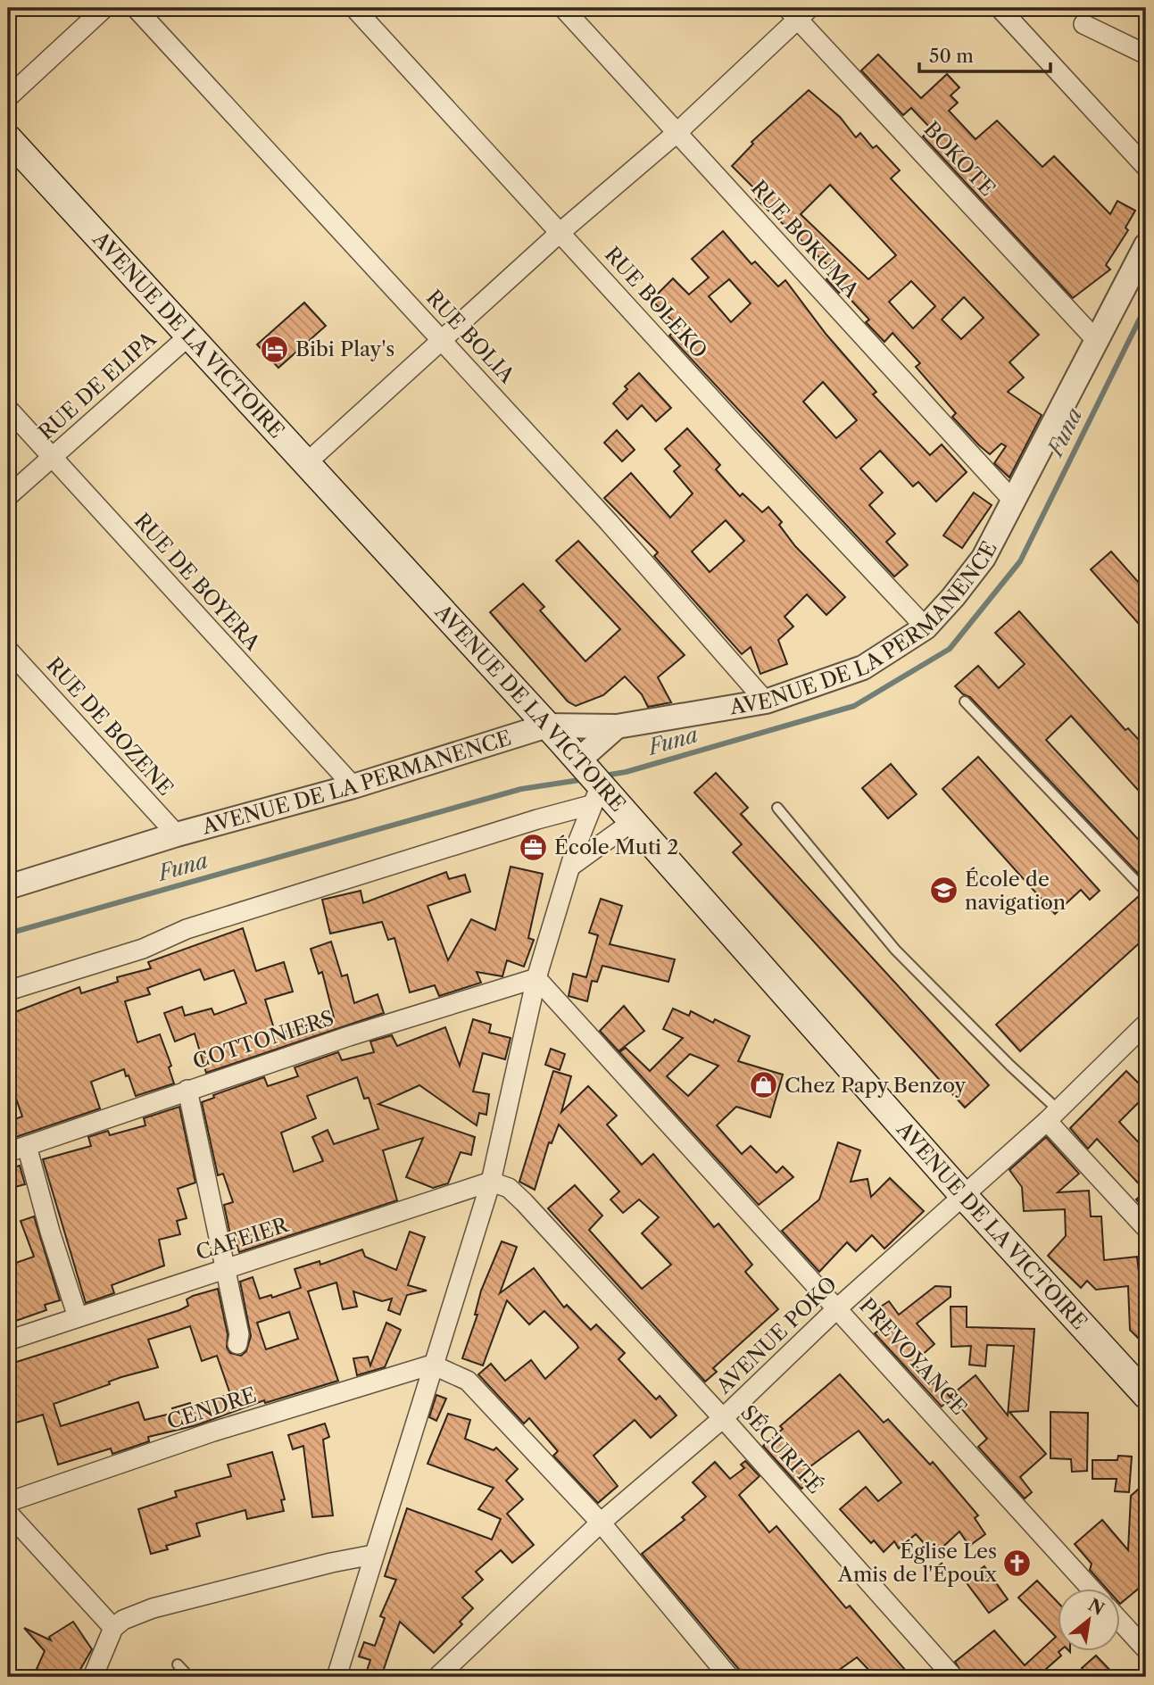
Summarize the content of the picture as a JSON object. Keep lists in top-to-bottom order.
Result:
{
  "streets": {
    "main road": ["AVENUE DE LA VICTOIRE"],
    "street": [
      "BOKOTE",
      "RUE BOKUMA",
      "RUE BOLEKO",
      "RUE BOLIA",
      "RUE DE ELIPA",
      "RUE DE BOYERA",
      "AVENUE DE LA PERMANENCE",
      "RUE DE BOZENE",
      "COTTONIERS",
      "CAFEIER",
      "AVENUE POKO",
      "PREVOYANCE",
      "CENDRE",
      "SÉCURITÉ"
    ]
  },
  "crossings": [
    ["BOKOTE", "AVENUE DE LA PERMANENCE"],
    ["RUE BOKUMA", "AVENUE DE LA PERMANENCE"],
    ["RUE BOLEKO", "AVENUE DE LA PERMANENCE"],
    ["AVENUE DE LA VICTOIRE", "RUE DE ELIPA"],
    ["AVENUE DE LA VICTOIRE", "AVENUE DE LA PERMANENCE"],
    ["AVENUE DE LA VICTOIRE", "AVENUE POKO"],
    ["RUE BOLIA", "AVENUE DE LA PERMANENCE"],
    ["RUE DE ELIPA", "RUE DE BOYERA"],
    ["RUE DE BOYERA", "AVENUE DE LA PERMANENCE"],
    ["AVENUE DE LA PERMANENCE", "RUE DE BOZENE"],
    ["COTTONIERS", "PREVOYANCE"],
    ["CAFEIER", "SÉCURITÉ"],
    ["AVENUE POKO", "PREVOYANCE"],
    ["AVENUE POKO", "SÉCURITÉ"]
  ],
  "water": ["Funa"],
  "places": {
    "hotel": ["Bibi Play's"],
    "office": ["École Muti 2"],
    "school or university": ["École de navigation"],
    "shop": ["Chez Papy Benzoy"],
    "church": ["Église Les Amis de l'Époux"]
  },
  "scale_bar": "50 m",
  "north": "top right"
}
